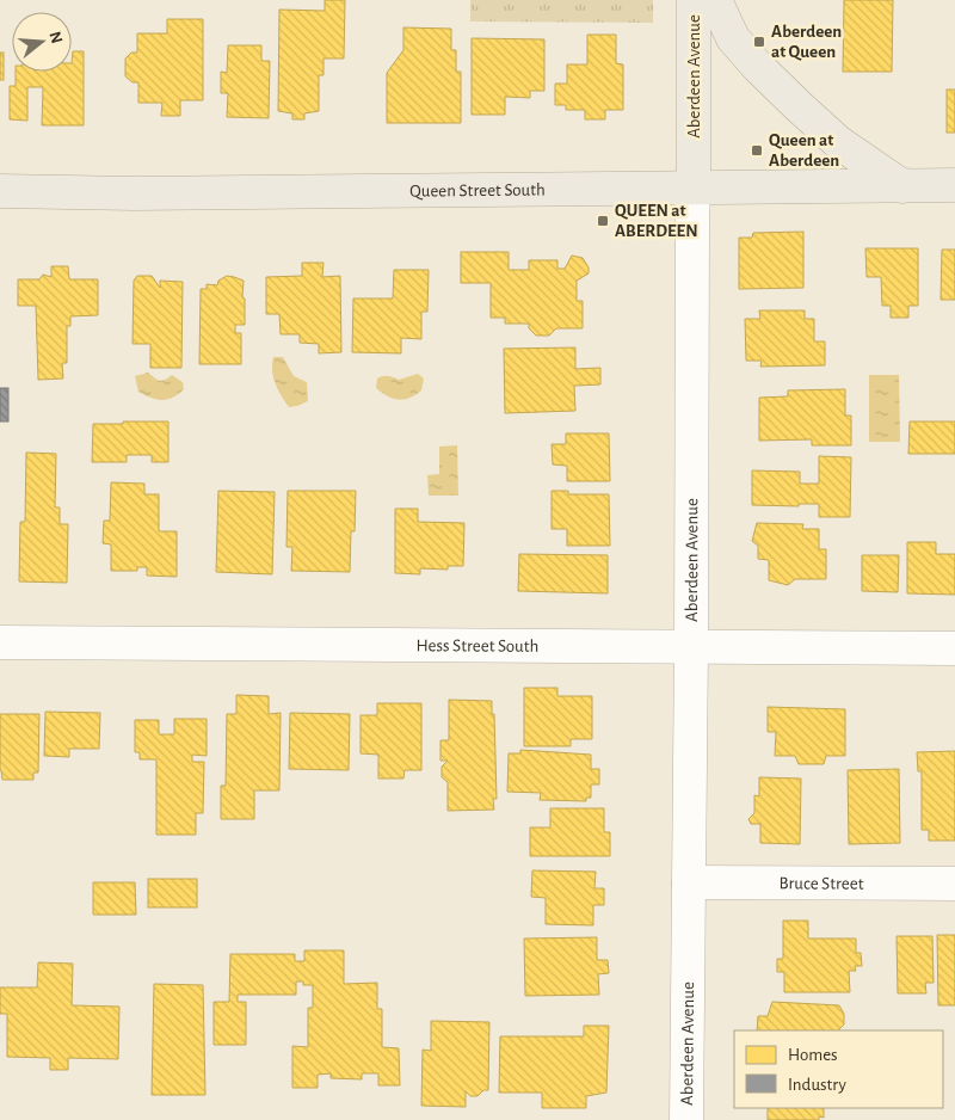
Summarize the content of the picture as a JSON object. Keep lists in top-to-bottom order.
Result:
{
  "streets": {
    "main road": ["Aberdeen Avenue", "Queen Street South"],
    "street": ["Hess Street South", "Bruce Street"]
  },
  "crossings": [
    ["Aberdeen Avenue", "Queen Street South"],
    ["Aberdeen Avenue", "Hess Street South"],
    ["Aberdeen Avenue", "Bruce Street"]
  ],
  "places": {
    "transit": ["Aberdeen at Queen", "Queen at Aberdeen", "QUEEN at ABERDEEN"]
  },
  "legend": ["Homes", "Industry"],
  "north": "right"
}
